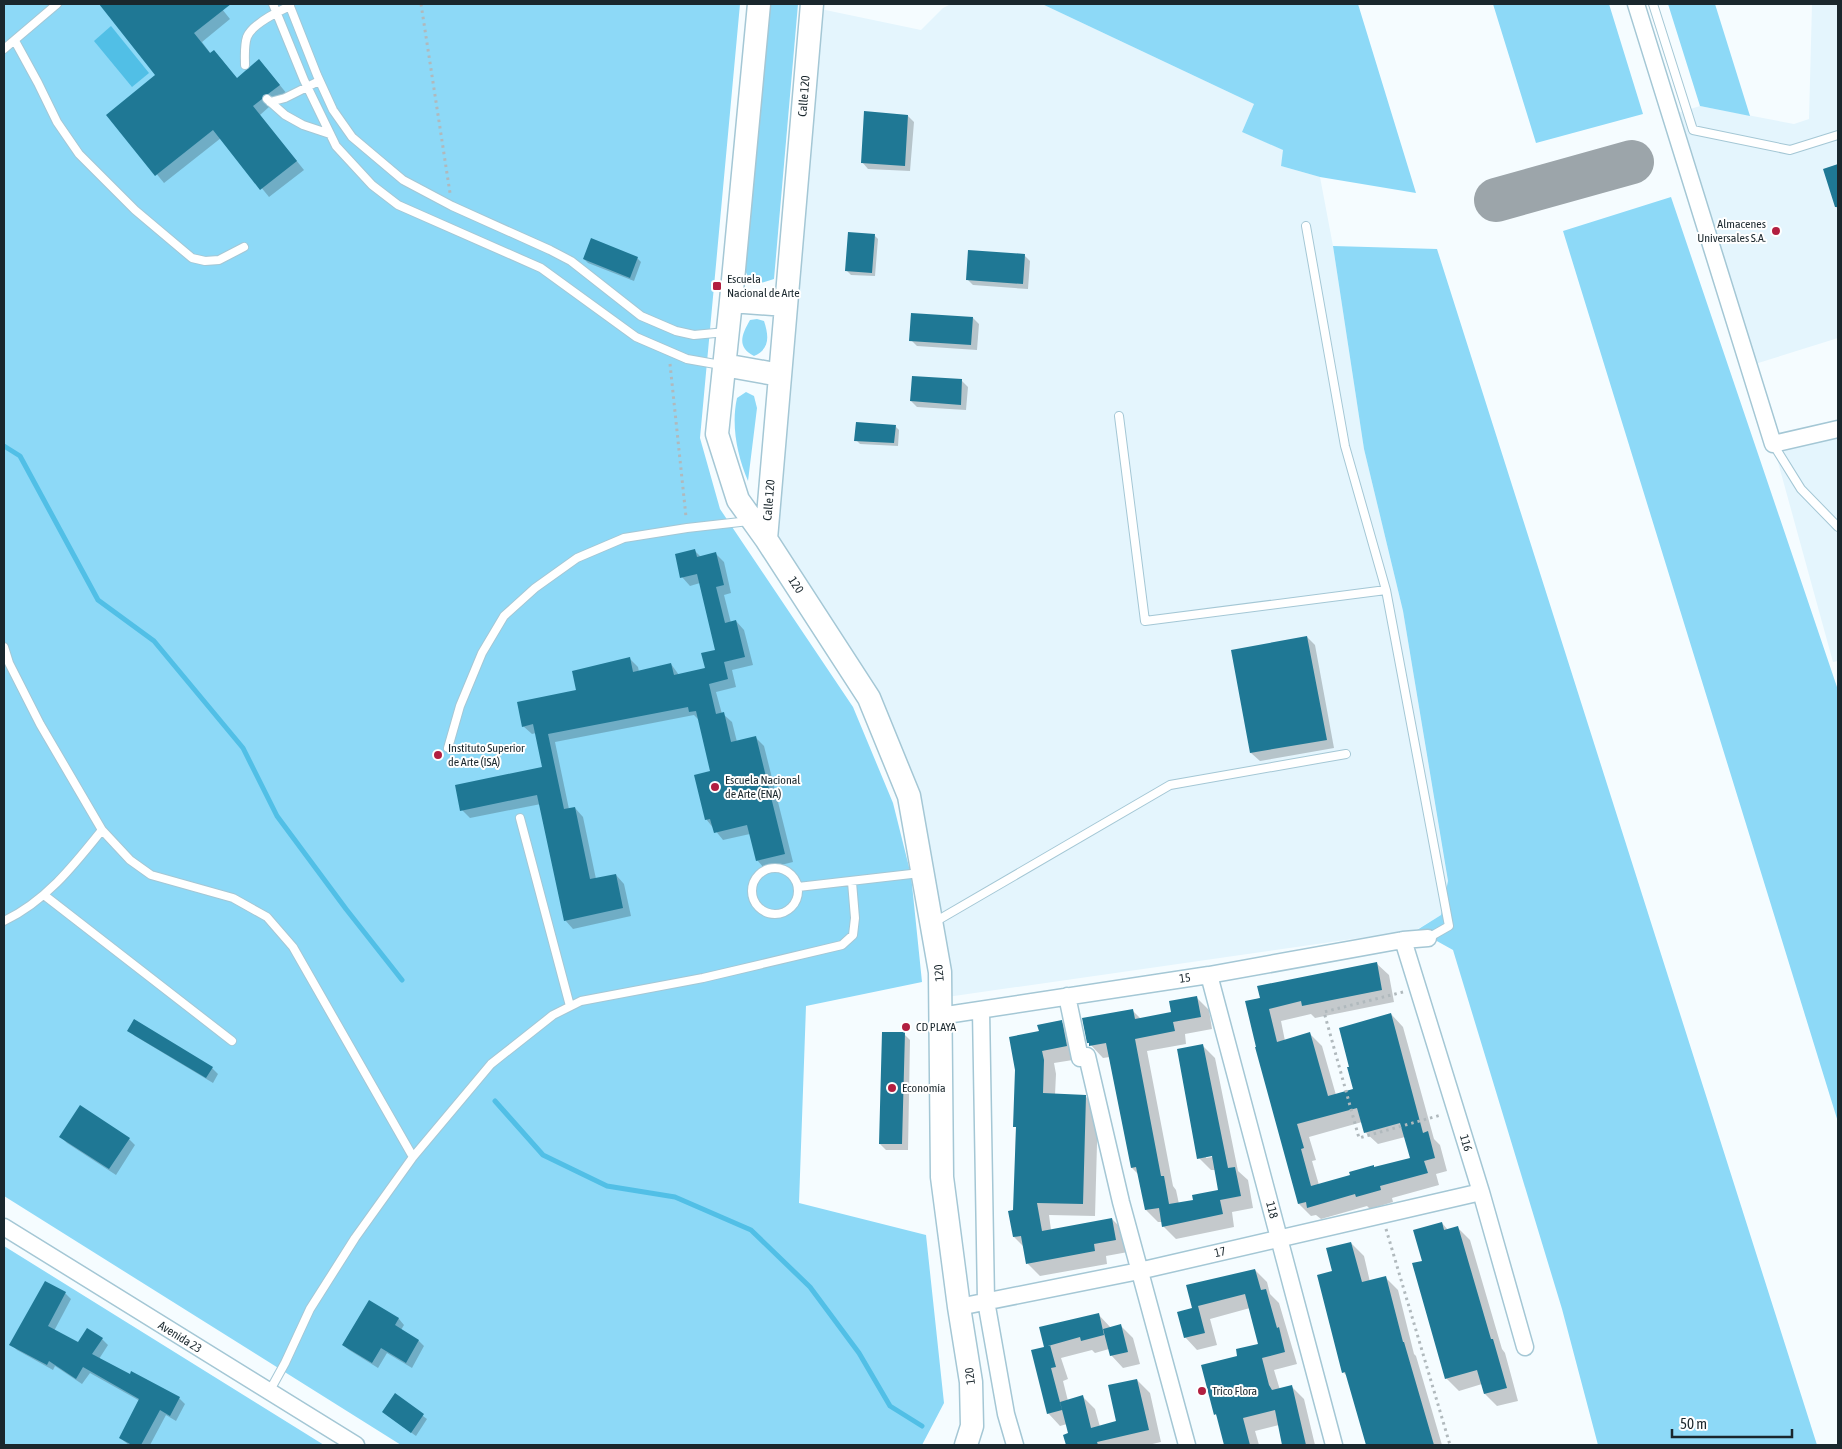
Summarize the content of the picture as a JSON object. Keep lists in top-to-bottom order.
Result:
{
  "streets": {
    "main road": ["Calle 120", "120"],
    "street": [
      "15",
      "116",
      "118",
      "17",
      "Avenida 23"
    ]
  },
  "crossings": [
    ["Calle 120", "120"],
    ["120", "15"],
    ["120", "17"],
    ["15", "116"],
    ["15", "118"],
    ["116", "17"],
    ["118", "17"]
  ],
  "places": {
    "other": [
      "Almacenes Universales S.A.",
      "Instituto Superior de Arte (ISA)",
      "Escuela Nacional de Arte (ENA)",
      "CD PLAYA",
      "Economía",
      "Trico Flora"
    ],
    "transit": ["Escuela Nacional de Arte"]
  },
  "scale_bar": "50 m"
}
